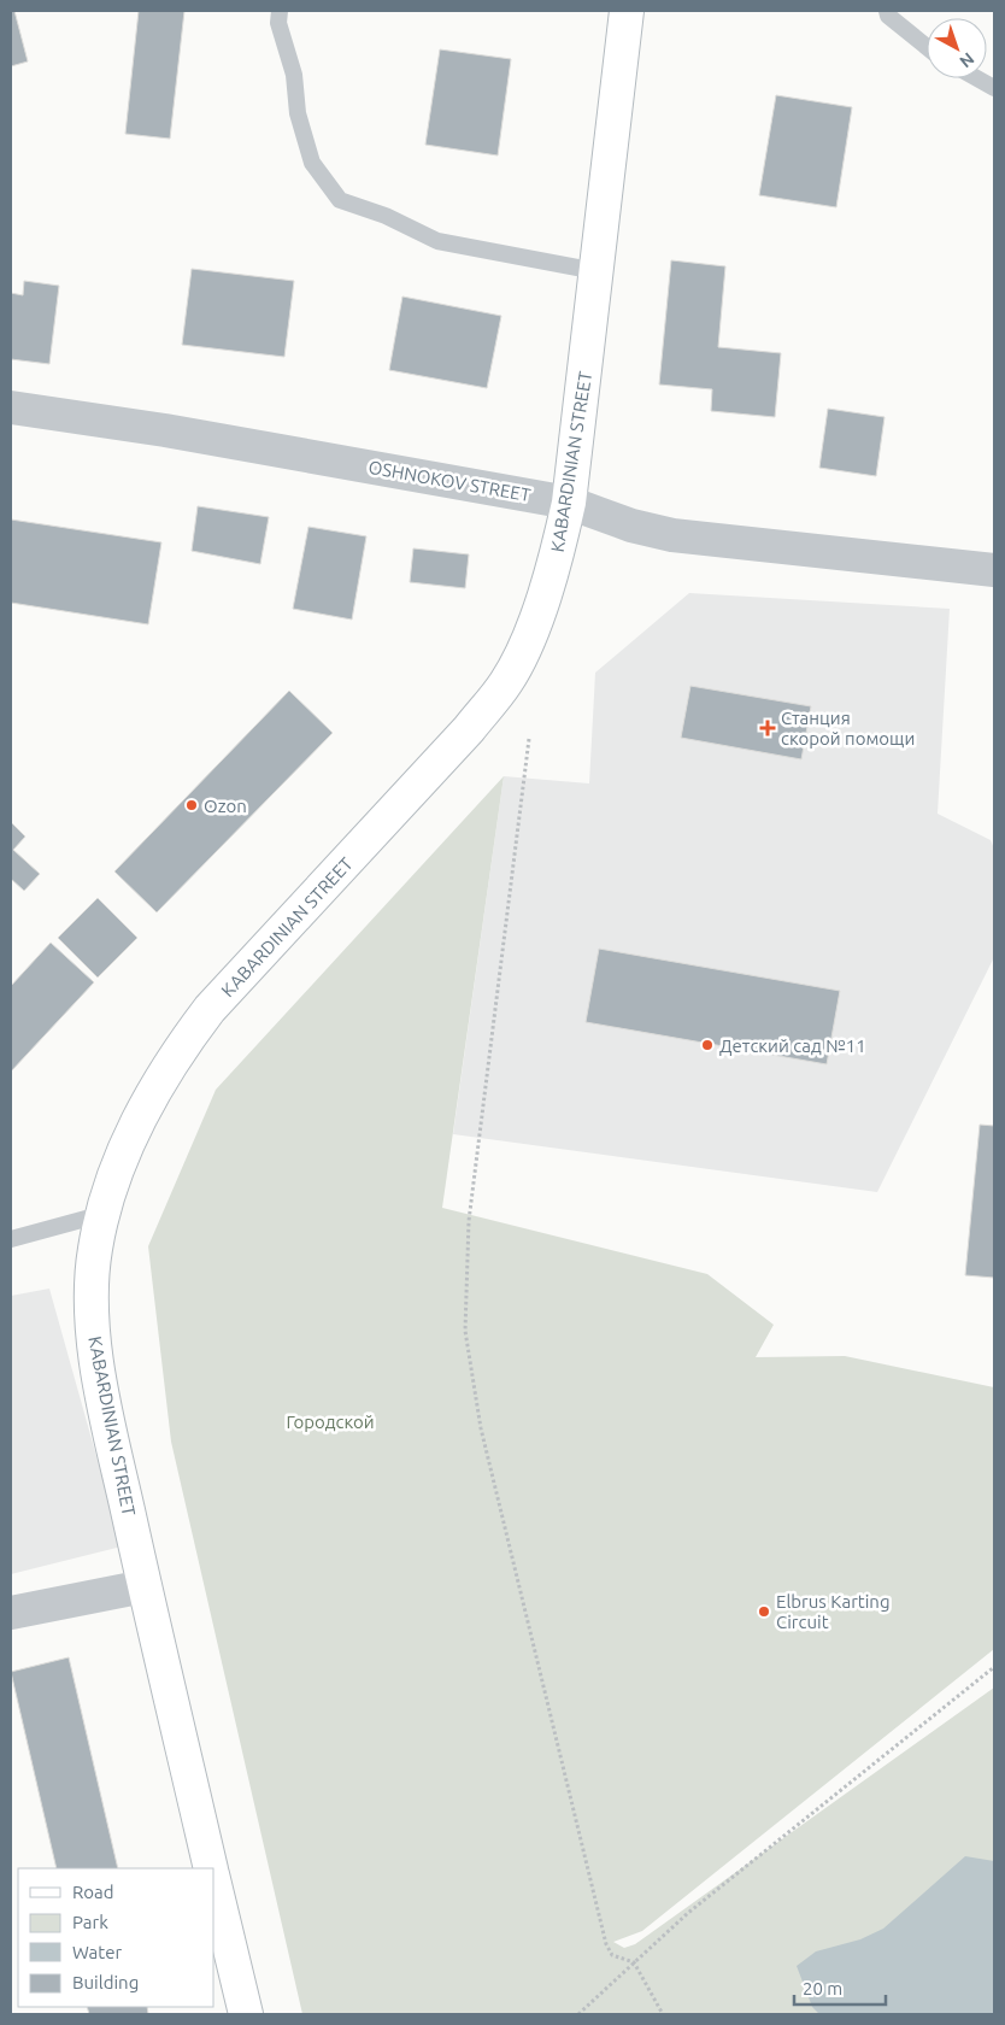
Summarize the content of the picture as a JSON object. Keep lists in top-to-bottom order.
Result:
{
  "streets": {
    "main road": ["KABARDINIAN STREET"],
    "street": ["OSHNOKOV STREET"]
  },
  "crossings": [
    ["KABARDINIAN STREET", "OSHNOKOV STREET"]
  ],
  "parks": ["Городской"],
  "places": {
    "health": ["Станция скорой помощи"],
    "other": ["Ozon", "Детский сад №11", "Elbrus Karting Circuit"]
  },
  "legend": [
    "Road",
    "Park",
    "Water",
    "Building"
  ],
  "scale_bar": "20 m",
  "north": "bottom right"
}
